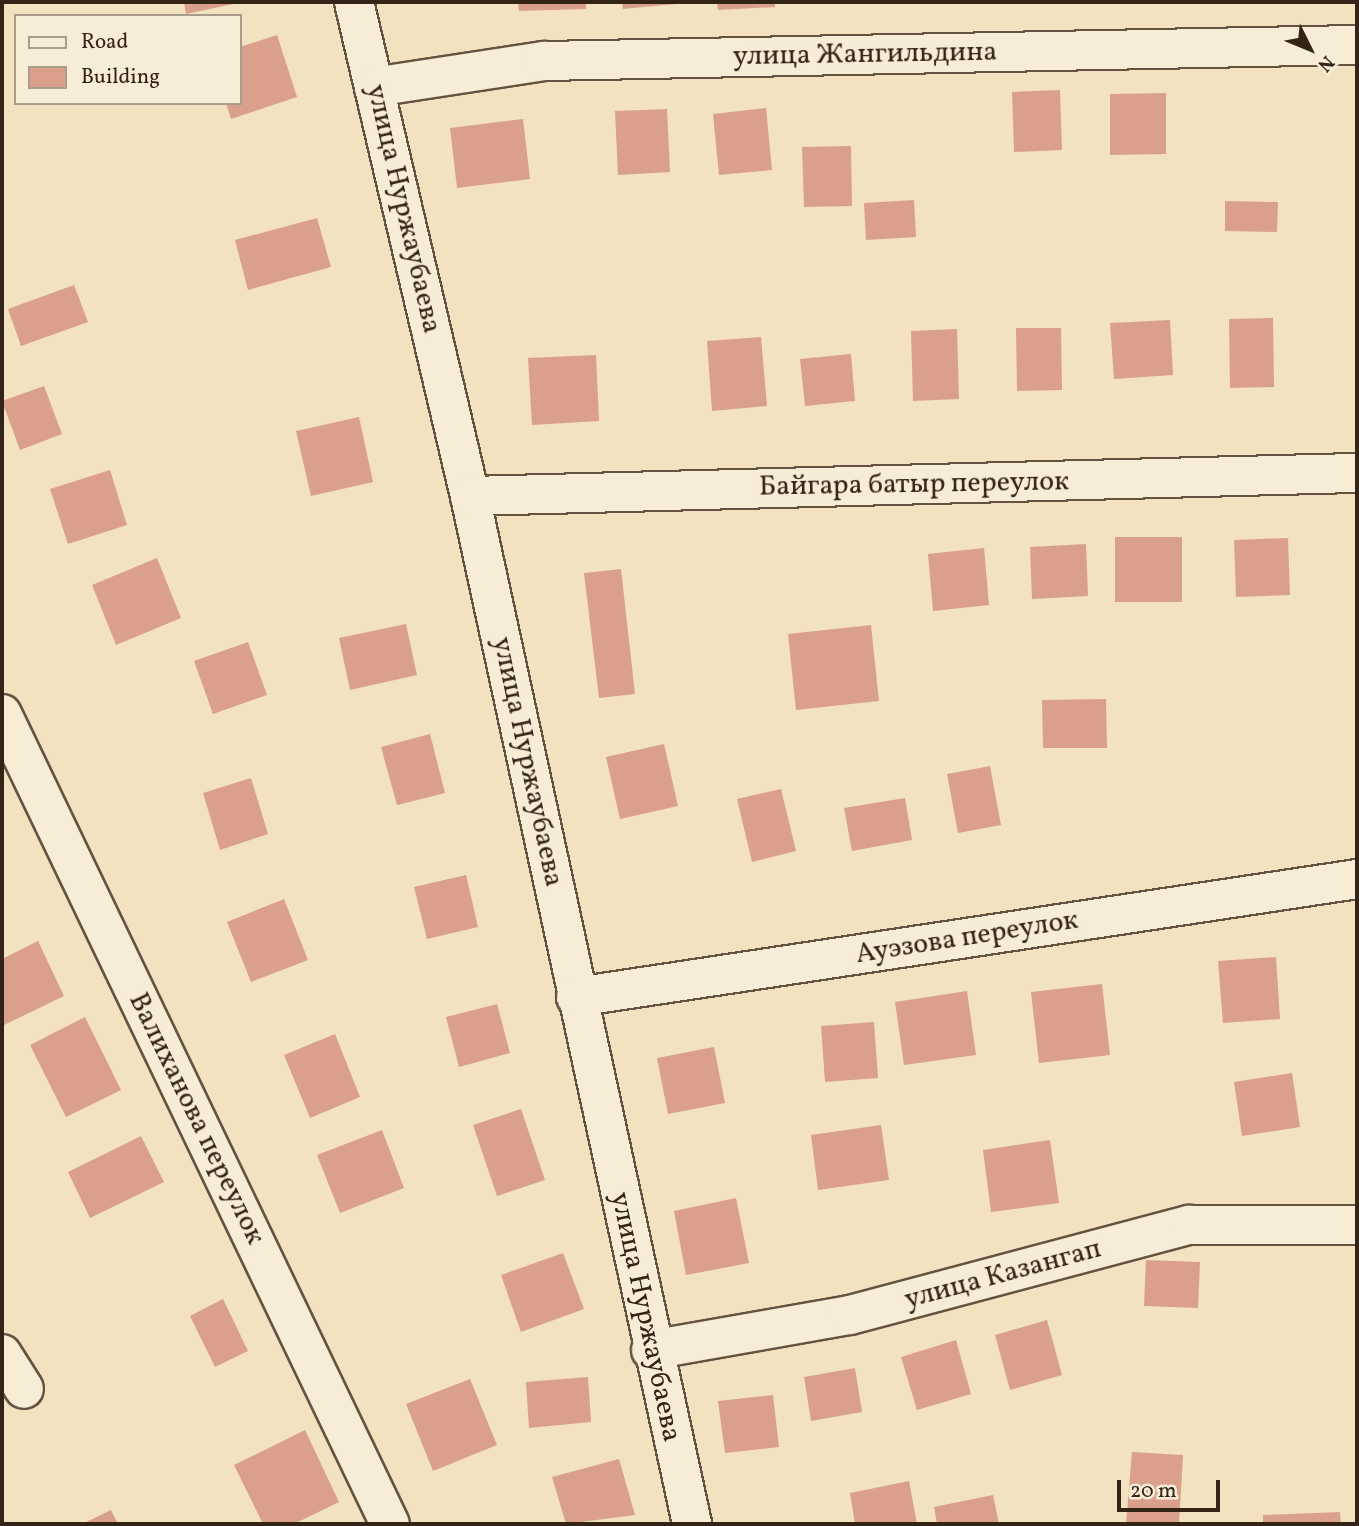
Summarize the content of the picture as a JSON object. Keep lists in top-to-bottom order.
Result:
{
  "streets": {
    "street": [
      "улица Жангильдина",
      "улица Нуржаубаева",
      "Байгара батыр переулок",
      "Ауэзова переулок",
      "Валиханова переулок",
      "улица Казангап"
    ]
  },
  "crossings": [
    ["улица Жангильдина", "улица Нуржаубаева"],
    ["улица Нуржаубаева", "Байгара батыр переулок"],
    ["улица Нуржаубаева", "Ауэзова переулок"],
    ["улица Нуржаубаева", "улица Казангап"]
  ],
  "legend": ["Road", "Building"],
  "scale_bar": "20 m",
  "north": "bottom right"
}
